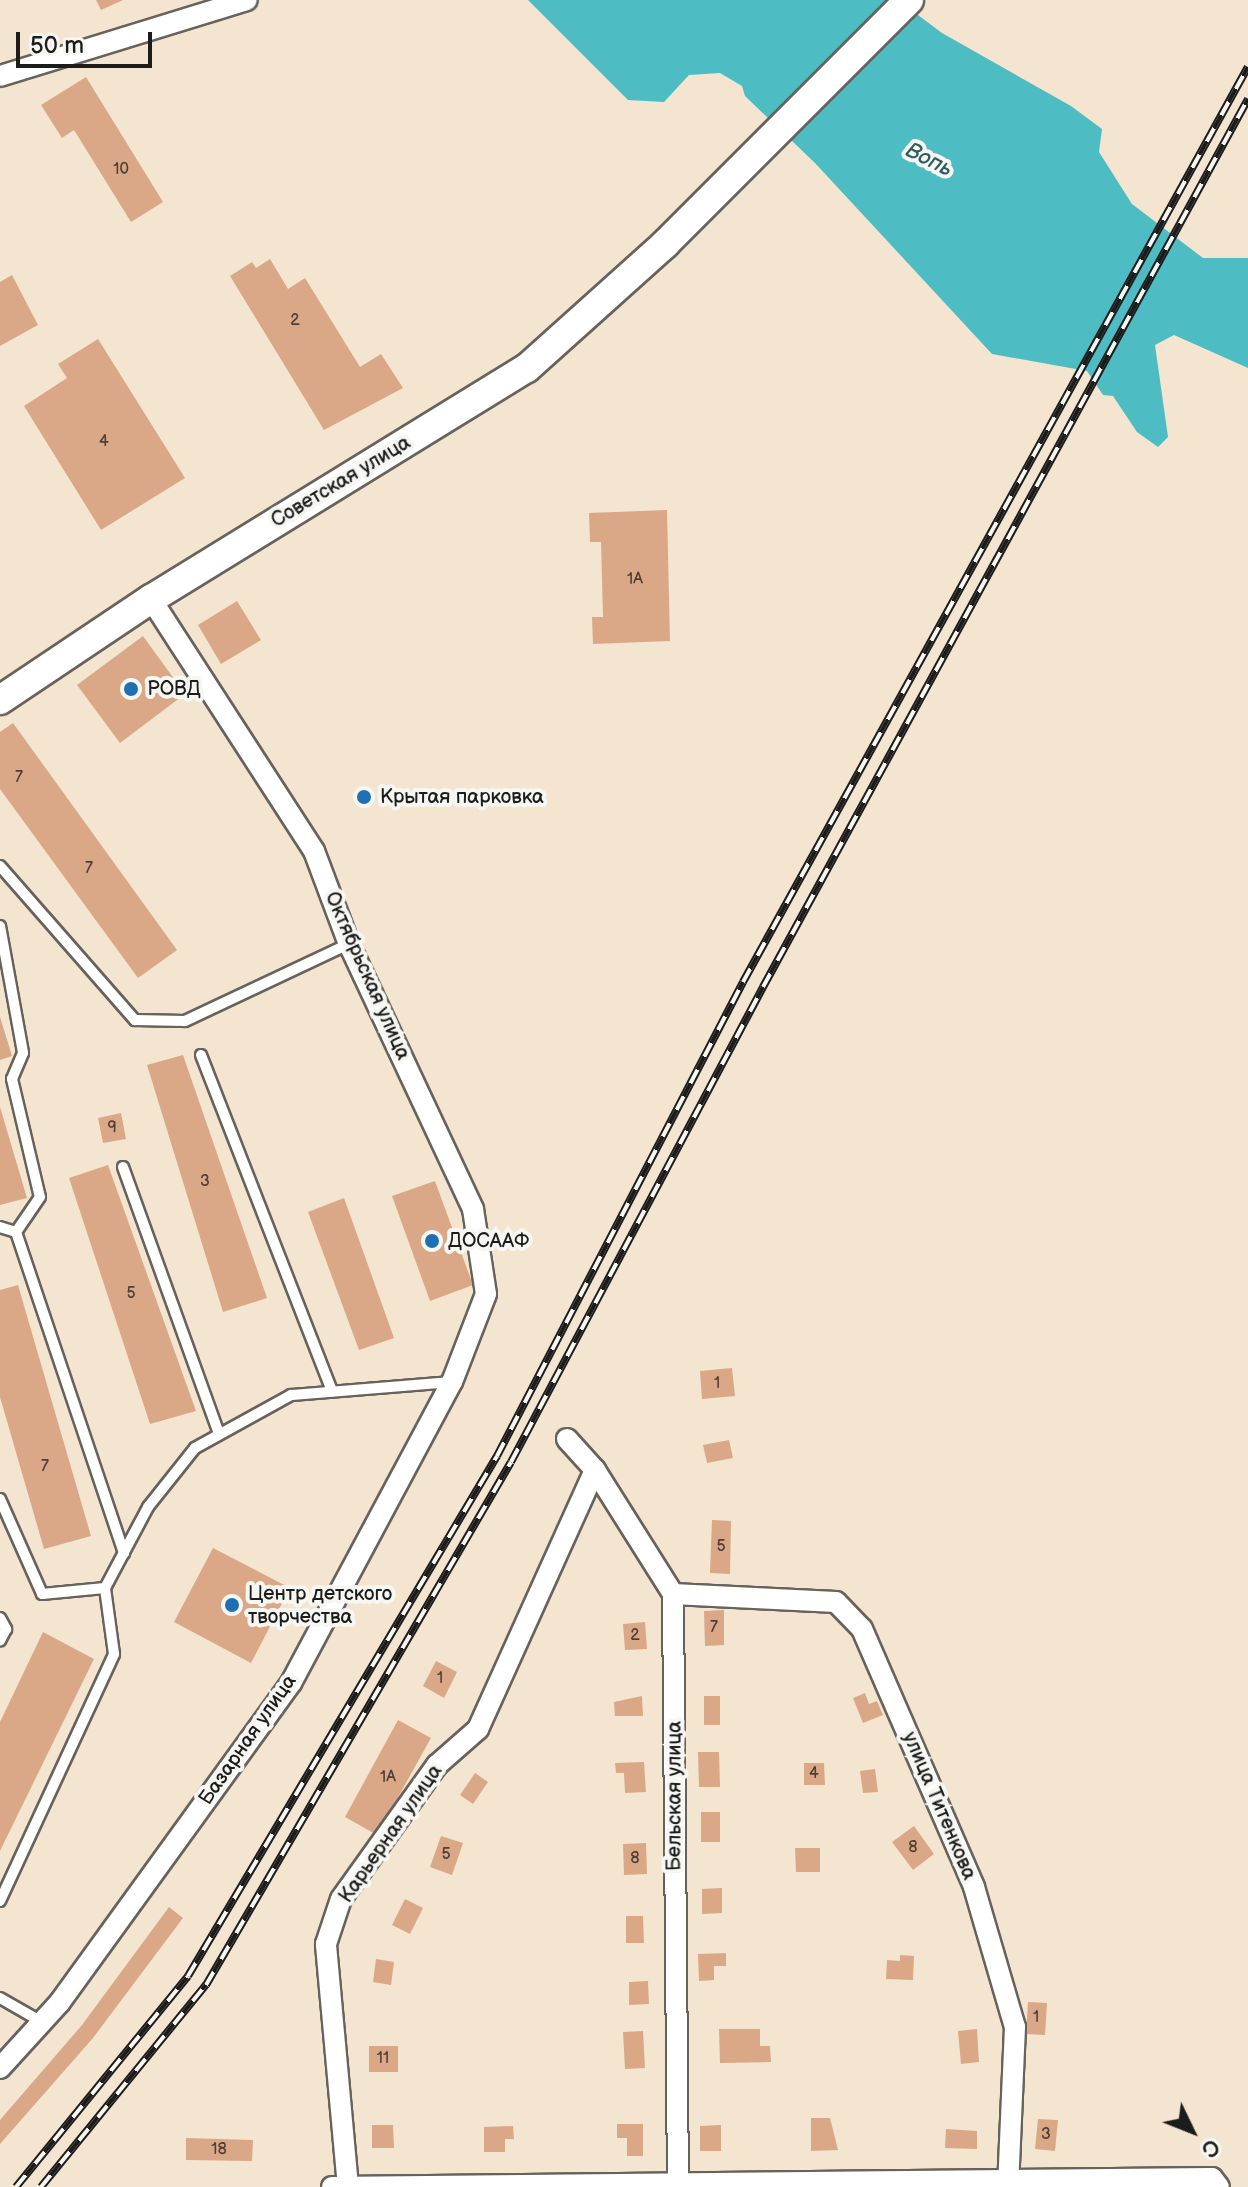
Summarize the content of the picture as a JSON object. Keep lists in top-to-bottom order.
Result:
{
  "streets": {
    "street": [
      "Советская улица",
      "Октябрьская улица",
      "Базарная улица",
      "Бельская улица",
      "улица Титенкова",
      "Карьерная улица"
    ]
  },
  "crossings": [
    ["Советская улица", "Октябрьская улица"],
    ["Октябрьская улица", "Базарная улица"],
    ["Бельская улица", "улица Титенкова"]
  ],
  "water": ["Вопь"],
  "places": [
    "РОВД",
    "Крытая парковка",
    "ДОСААФ",
    "Центр детского творчества"
  ],
  "house_numbers": [
    "10",
    "2",
    "4",
    "1А",
    "7",
    "7",
    "9",
    "3",
    "5",
    "1",
    "7",
    "5",
    "7",
    "2",
    "1",
    "4",
    "1А",
    "8",
    "5",
    "8",
    "1",
    "11",
    "3",
    "18"
  ],
  "scale_bar": "50 m",
  "north": "bottom right"
}
